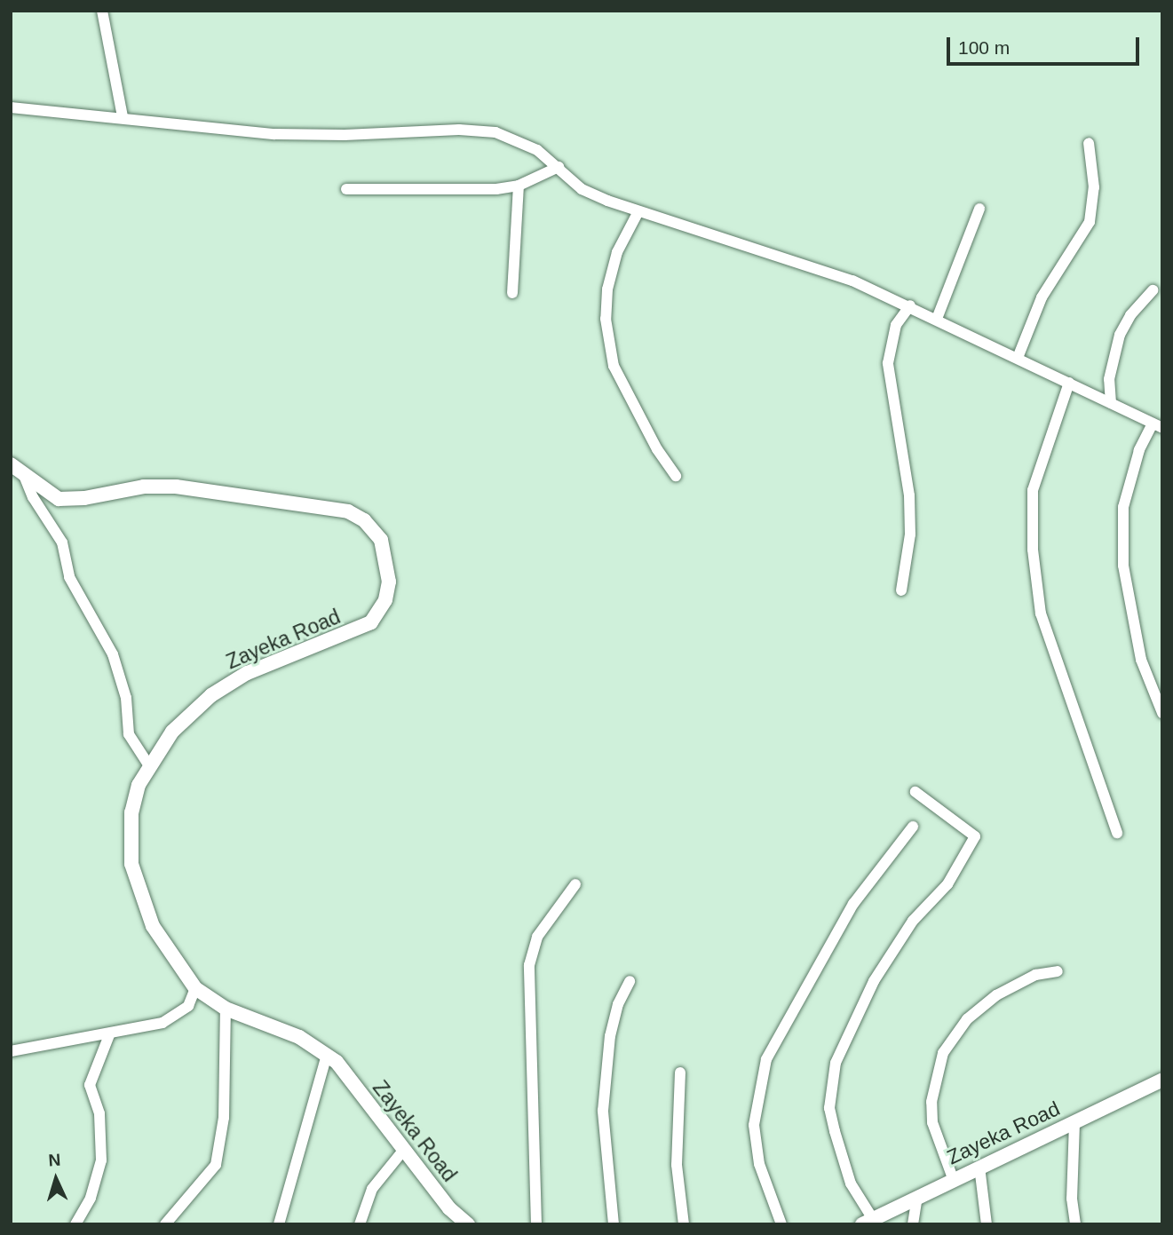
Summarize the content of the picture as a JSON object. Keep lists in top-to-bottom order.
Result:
{
  "streets": {
    "street": ["Zayeka Road"]
  },
  "scale_bar": "100 m",
  "north": "top"
}
